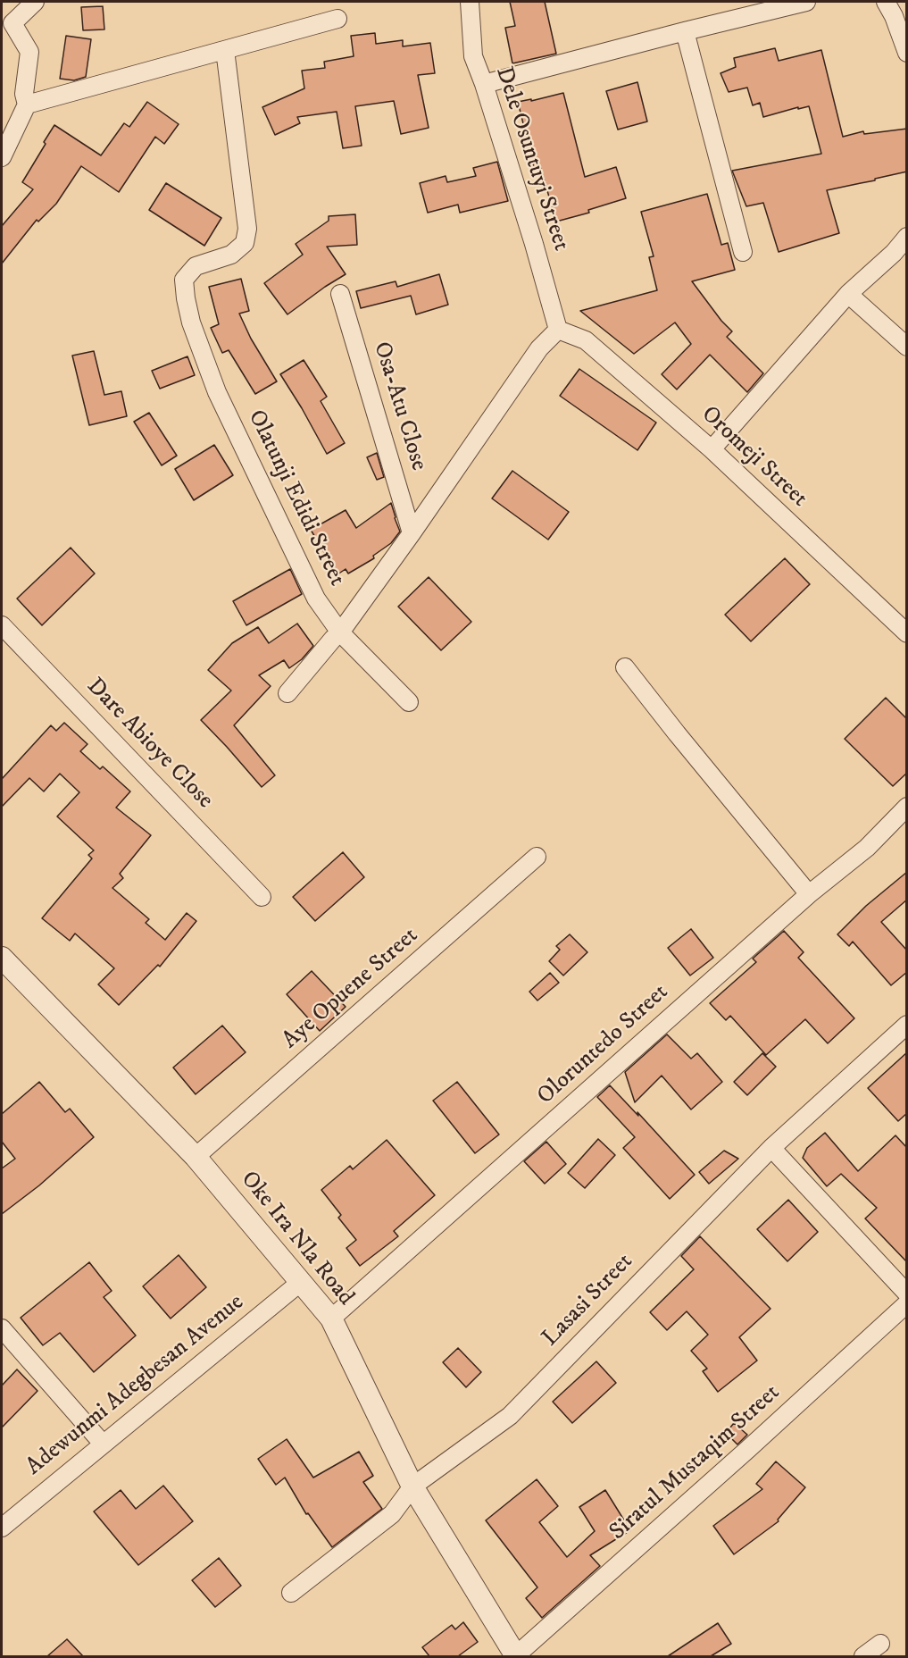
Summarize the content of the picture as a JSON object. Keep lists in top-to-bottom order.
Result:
{
  "streets": {
    "street": [
      "Dele Osuntuyi Street",
      "Osa-Atu Close",
      "Oromeji Street",
      "Olatunji Edidi Street",
      "Dare Abioye Close",
      "Aye Opuene Street",
      "Oloruntedo Street",
      "Oke Ira Nla Road",
      "Lasasi Street",
      "Adewunmi Adegbesan Avenue",
      "Siratul Mustaqim Street"
    ]
  },
  "crossings": [
    ["Dele Osuntuyi Street", "Oromeji Street"],
    ["Dele Osuntuyi Street", "Olatunji Edidi Street"],
    ["Osa-Atu Close", "Olatunji Edidi Street"],
    ["Oromeji Street", "Olatunji Edidi Street"],
    ["Aye Opuene Street", "Oke Ira Nla Road"],
    ["Oloruntedo Street", "Oke Ira Nla Road"],
    ["Oke Ira Nla Road", "Lasasi Street"],
    ["Oke Ira Nla Road", "Adewunmi Adegbesan Avenue"],
    ["Oke Ira Nla Road", "Siratul Mustaqim Street"]
  ]
}
